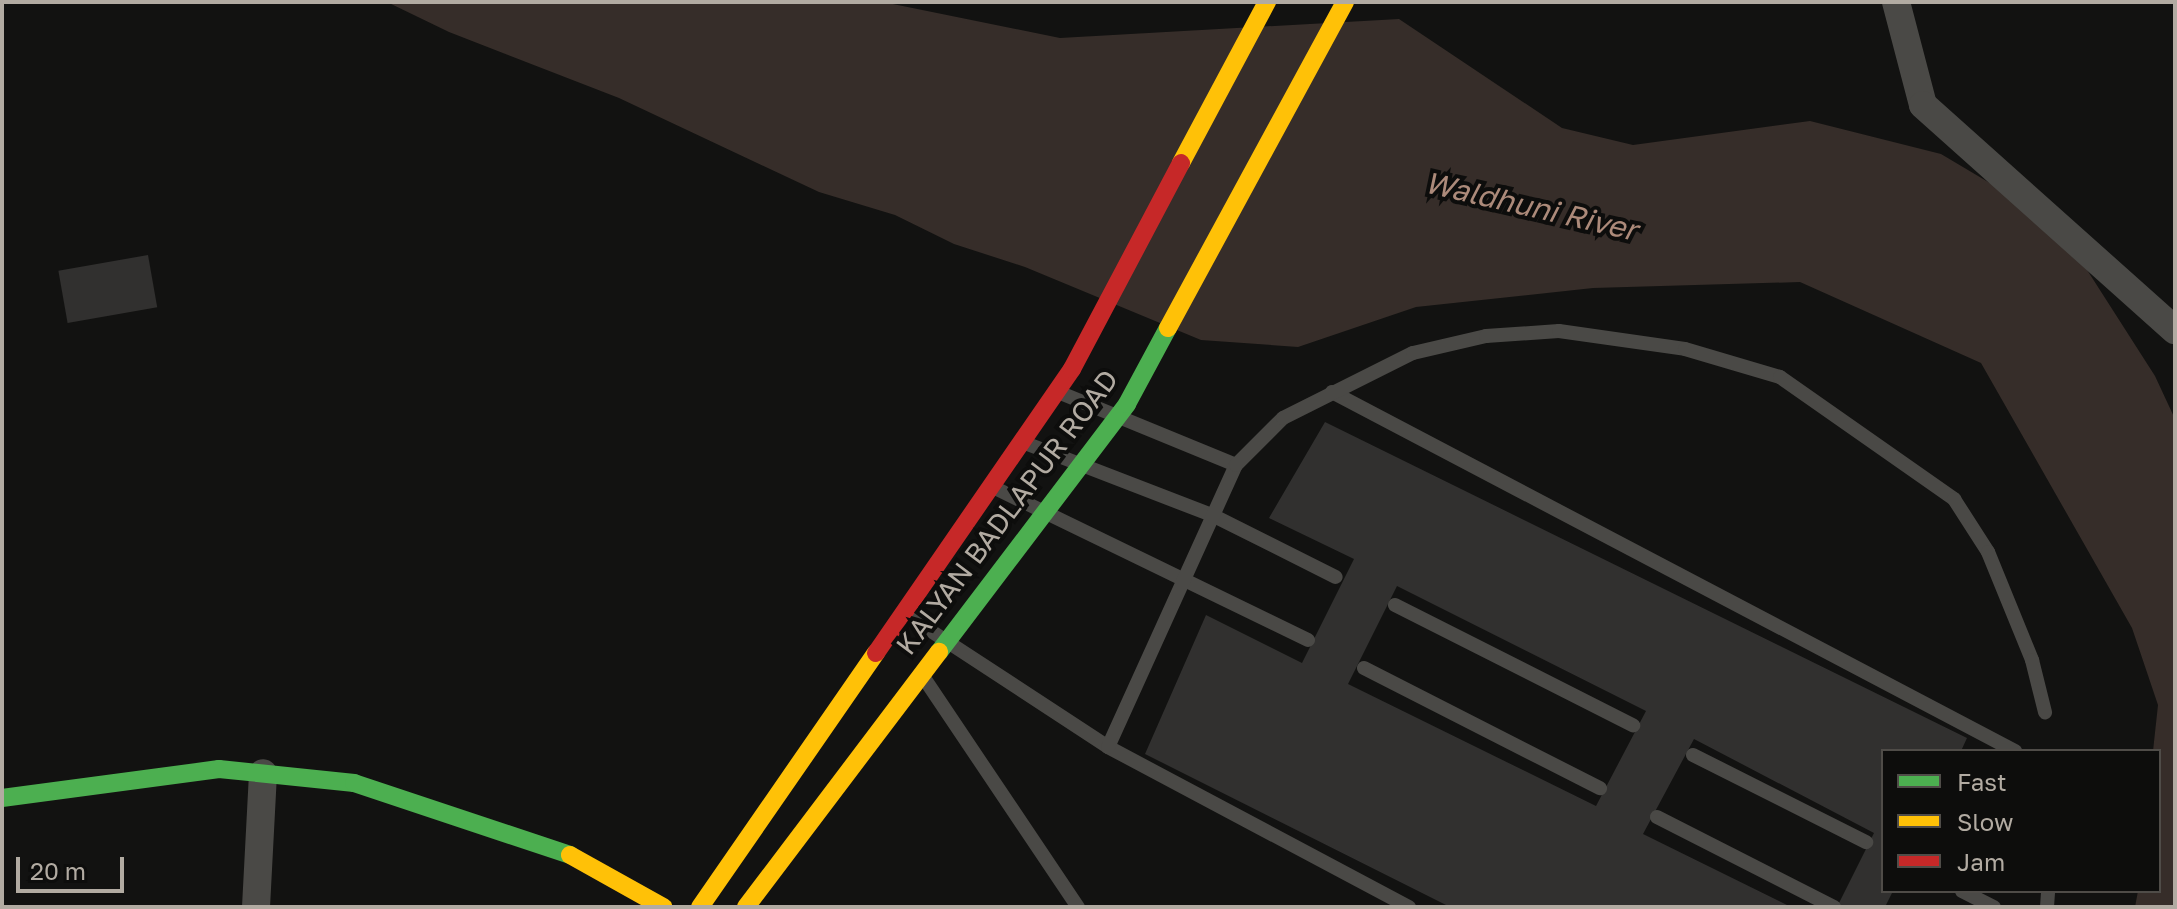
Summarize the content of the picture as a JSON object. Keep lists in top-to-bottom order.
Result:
{
  "streets": {
    "main road": ["KALYAN BADLAPUR ROAD"]
  },
  "water": ["Waldhuni River"],
  "legend": ["Fast", "Slow", "Jam"],
  "scale_bar": "20 m"
}
